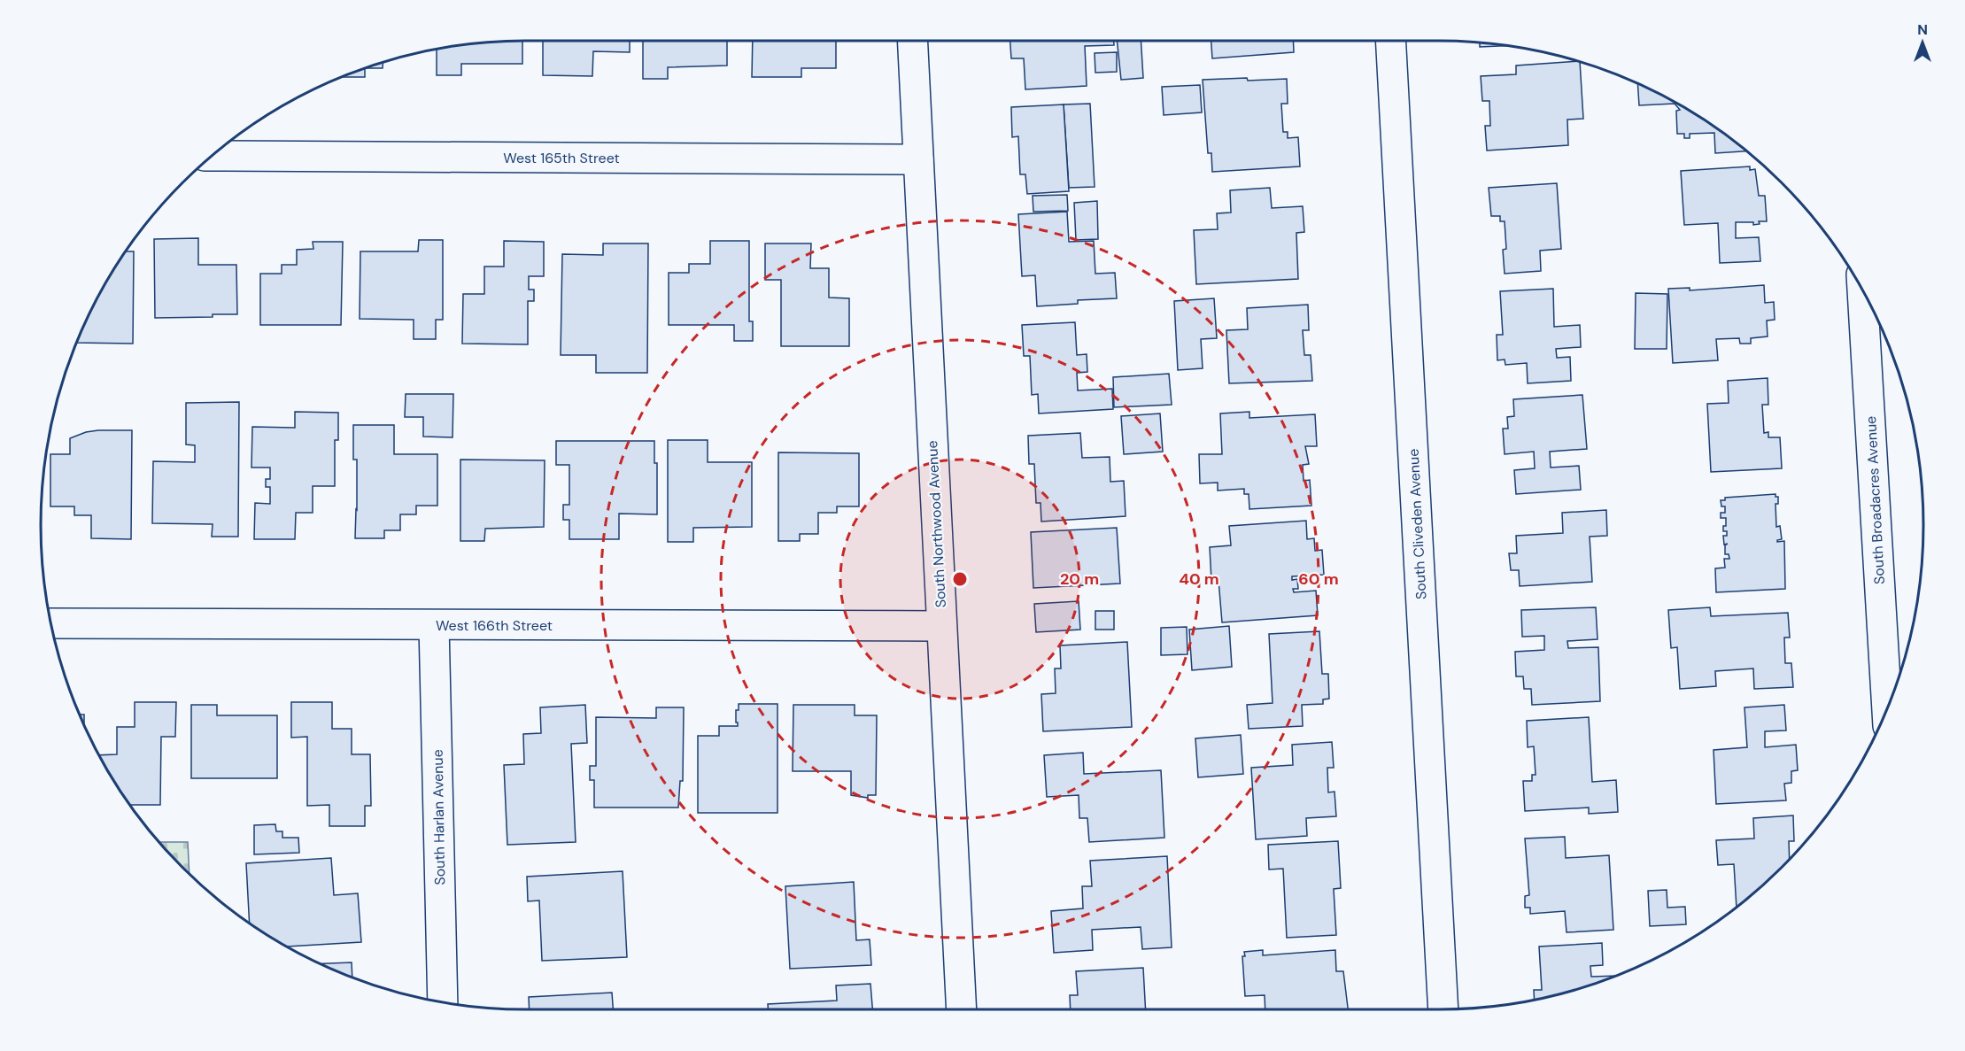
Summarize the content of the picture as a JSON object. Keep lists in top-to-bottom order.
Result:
{
  "streets": {
    "street": [
      "West 165th Street",
      "South Broadacres Avenue",
      "South Northwood Avenue",
      "South Cliveden Avenue",
      "West 166th Street",
      "South Harlan Avenue"
    ]
  },
  "crossings": [
    ["West 165th Street", "South Northwood Avenue"],
    ["South Northwood Avenue", "West 166th Street"],
    ["West 166th Street", "South Harlan Avenue"]
  ],
  "north": "top",
  "rings": ["20 m", "40 m", "60 m"]
}
